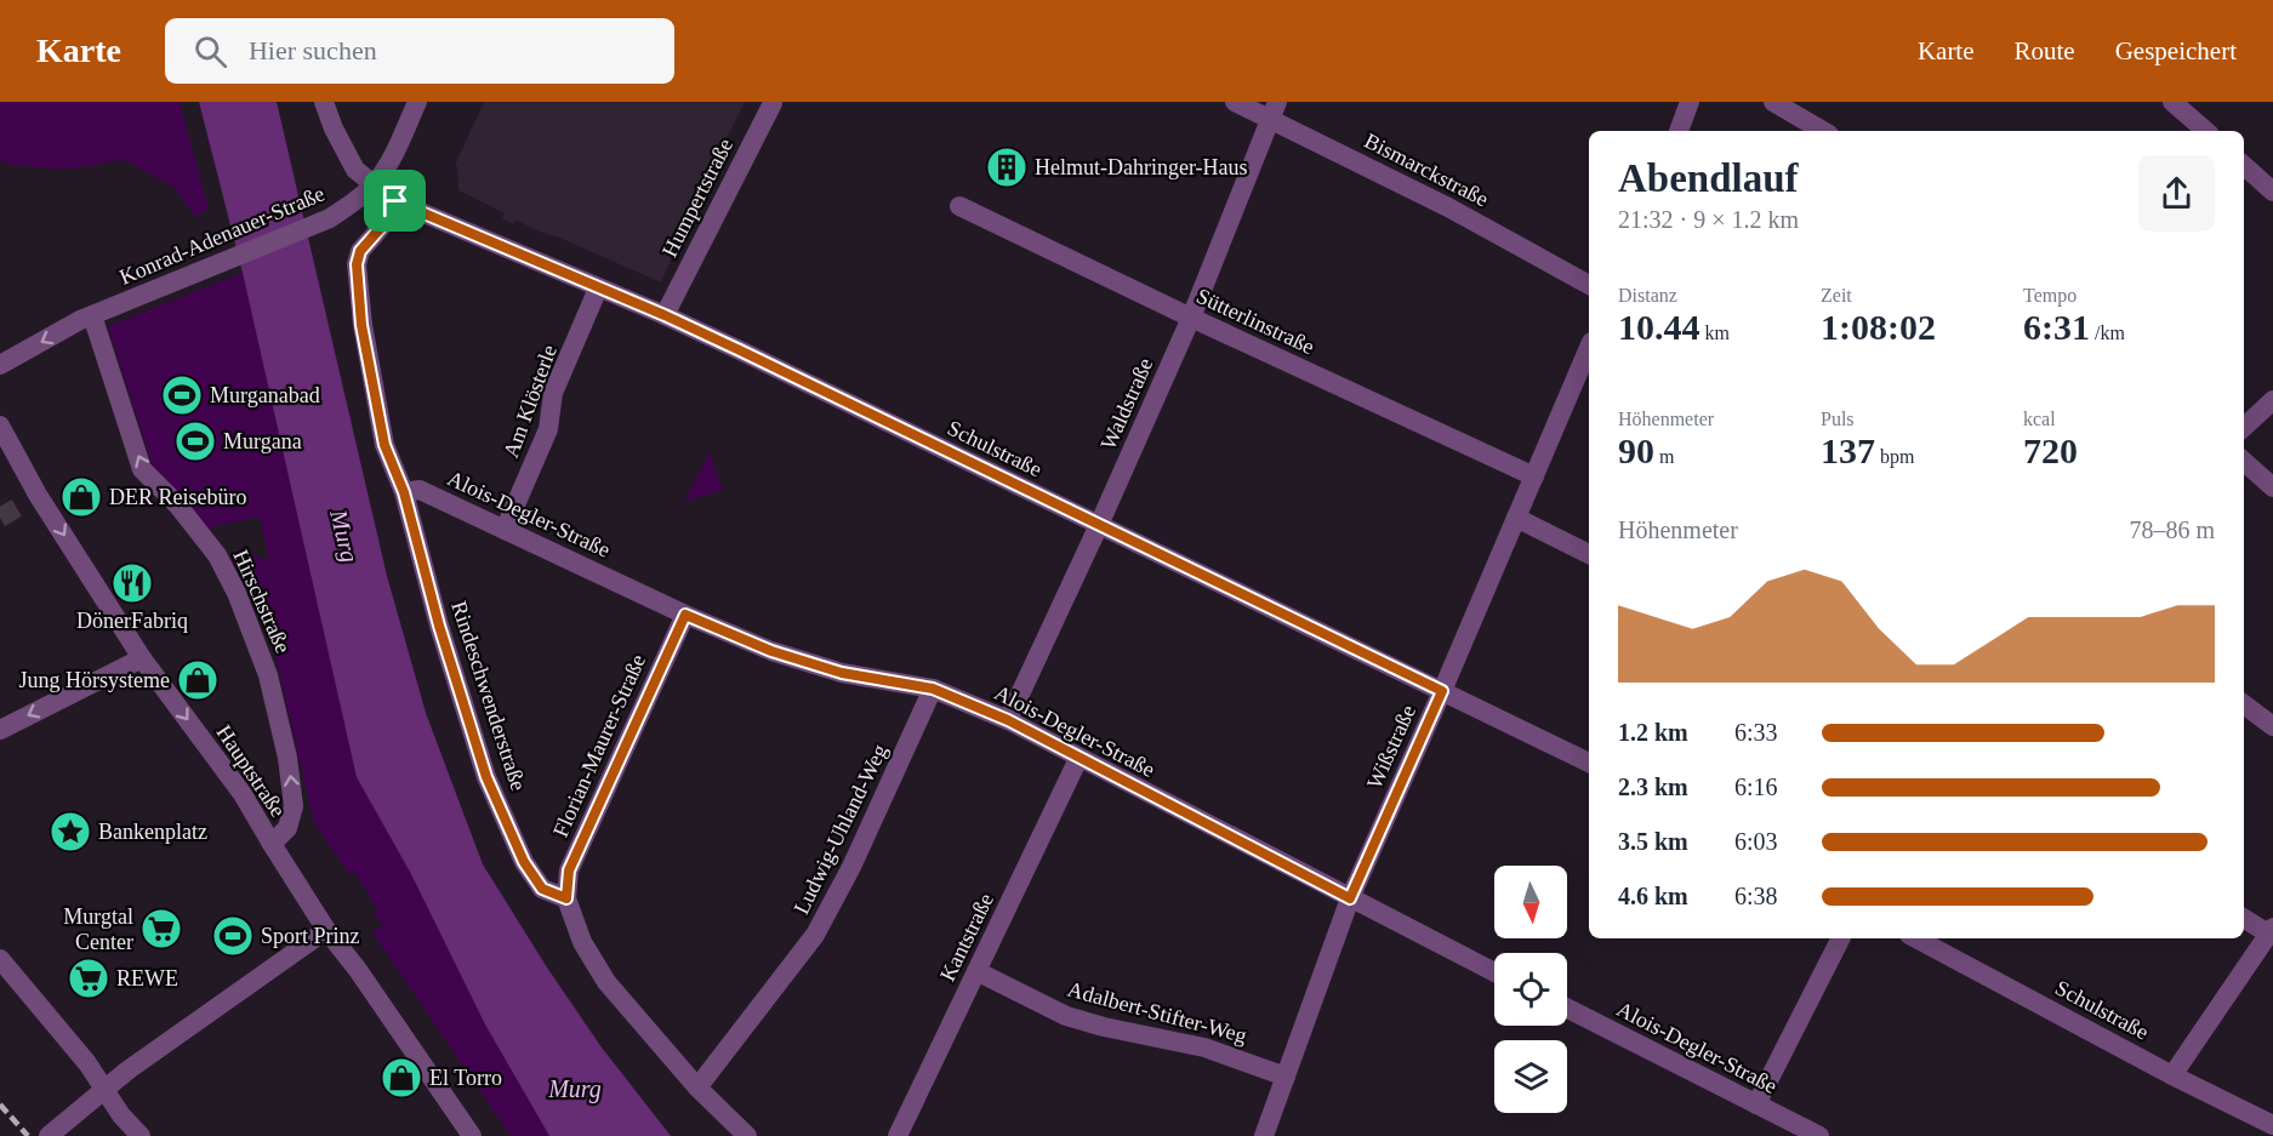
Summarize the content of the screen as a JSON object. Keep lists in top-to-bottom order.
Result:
{
  "streets": {
    "street": [
      "Bismarckstraße",
      "Humpertstraße",
      "Konrad-Adenauer-Straße",
      "Sütterlinstraße",
      "Am Klösterle",
      "Waldstraße",
      "Schulstraße",
      "Alois-Degler-Straße",
      "Hirschstraße",
      "Rindeschwenderstraße",
      "Florian-Maurer-Straße",
      "Wißstraße",
      "Hauptstraße",
      "Ludwig-Uhland-Weg",
      "Kantstraße",
      "Adalbert-Stifter-Weg"
    ]
  },
  "crossings": [
    ["Bismarckstraße", "Waldstraße"],
    ["Humpertstraße", "Schulstraße"],
    ["Konrad-Adenauer-Straße", "Schulstraße"],
    ["Konrad-Adenauer-Straße", "Hirschstraße"],
    ["Sütterlinstraße", "Waldstraße"],
    ["Sütterlinstraße", "Wißstraße"],
    ["Am Klösterle", "Schulstraße"],
    ["Am Klösterle", "Alois-Degler-Straße"],
    ["Waldstraße", "Schulstraße"],
    ["Waldstraße", "Alois-Degler-Straße"],
    ["Schulstraße", "Rindeschwenderstraße"],
    ["Schulstraße", "Wißstraße"],
    ["Alois-Degler-Straße", "Rindeschwenderstraße"],
    ["Alois-Degler-Straße", "Florian-Maurer-Straße"],
    ["Alois-Degler-Straße", "Wißstraße"],
    ["Alois-Degler-Straße", "Ludwig-Uhland-Weg"],
    ["Alois-Degler-Straße", "Kantstraße"],
    ["Hirschstraße", "Hauptstraße"],
    ["Rindeschwenderstraße", "Florian-Maurer-Straße"],
    ["Wißstraße", "Adalbert-Stifter-Weg"],
    ["Kantstraße", "Adalbert-Stifter-Weg"]
  ],
  "one_way": ["Hirschstraße", "Hauptstraße"],
  "water": ["Murg"],
  "places": {
    "building": ["Helmut-Dahringer-Haus"],
    "sports": ["Murganabad", "Murgana", "Sport Prinz"],
    "shop": ["DER Reisebüro", "Jung Hörsysteme", "El Torro"],
    "restaurant": ["DönerFabriq"],
    "place": ["Bankenplatz"],
    "supermarket": ["Murgtal Center", "REWE"]
  },
  "north": "bottom",
  "page": {
    "header": "Karte",
    "search": "Hier suchen",
    "nav": ["Karte", "Route", "Gespeichert"],
    "heading": ["Abendlauf", "21:32 · 9 × 1.2 km"],
    "stats": [
      ["Distanz", "10.44 km"],
      ["Zeit", "1:08:02"],
      ["Tempo", "6:31 /km"],
      ["Höhenmeter", "90 m"],
      ["Puls", "137 bpm"],
      ["kcal", "720"]
    ],
    "chart": ["Höhenmeter", "78–86 m"],
    "list": [
      {
        "name": "1.2 km",
        "note": "6:33"
      },
      {
        "name": "2.3 km",
        "note": "6:16"
      },
      {
        "name": "3.5 km",
        "note": "6:03"
      },
      {
        "name": "4.6 km",
        "note": "6:38"
      }
    ]
  }
}
